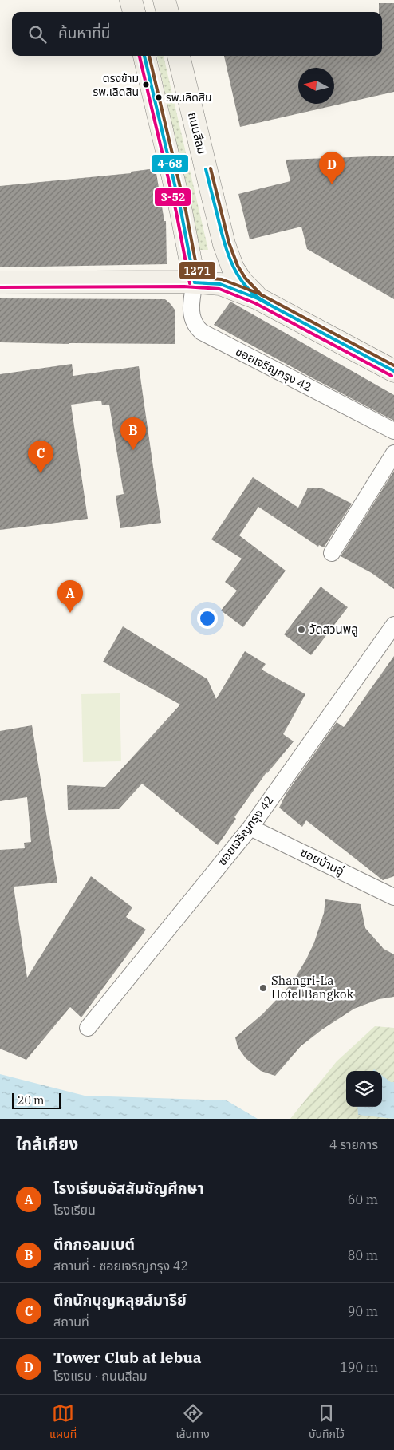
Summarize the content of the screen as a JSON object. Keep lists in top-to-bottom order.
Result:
{
  "streets": {
    "main road": ["ถนนสีลม"],
    "street": ["ซอยเจริญกรุง 42", "ซอยบ้านอู่"]
  },
  "crossings": [
    ["ซอยเจริญกรุง 42", "ซอยบ้านอู่"]
  ],
  "places": [
    "ตรงข้าม รพ.เลิดสิน",
    "รพ.เลิดสิน",
    "วัดสวนพลู",
    "Shangri-La Hotel Bangkok"
  ],
  "lines": ["transit line 4-68", "transit line 3-52", "transit line 1271"],
  "scale_bar": "20 m",
  "north": "left",
  "page": {
    "search": "ค้นหาที่นี่",
    "pins": [
      "D",
      "B",
      "C",
      "A"
    ],
    "scale": "20 m",
    "heading": ["ใกล้เคียง", "4 รายการ"],
    "list": [
      {
        "mark": "A",
        "name": "โรงเรียนอัสสัมชัญศึกษา",
        "note": "โรงเรียน",
        "value": "60 m"
      },
      {
        "mark": "B",
        "name": "ตึกกอลมเบต์",
        "note": "สถานที่ · ซอยเจริญกรุง 42",
        "value": "80 m"
      },
      {
        "mark": "C",
        "name": "ตึกนักบุญหลุยส์มารีย์",
        "note": "สถานที่",
        "value": "90 m"
      },
      {
        "mark": "D",
        "name": "Tower Club at lebua",
        "note": "โรงแรม · ถนนสีลม",
        "value": "190 m"
      }
    ],
    "nav": ["แผนที่", "เส้นทาง", "บันทึกไว้"]
  }
}
